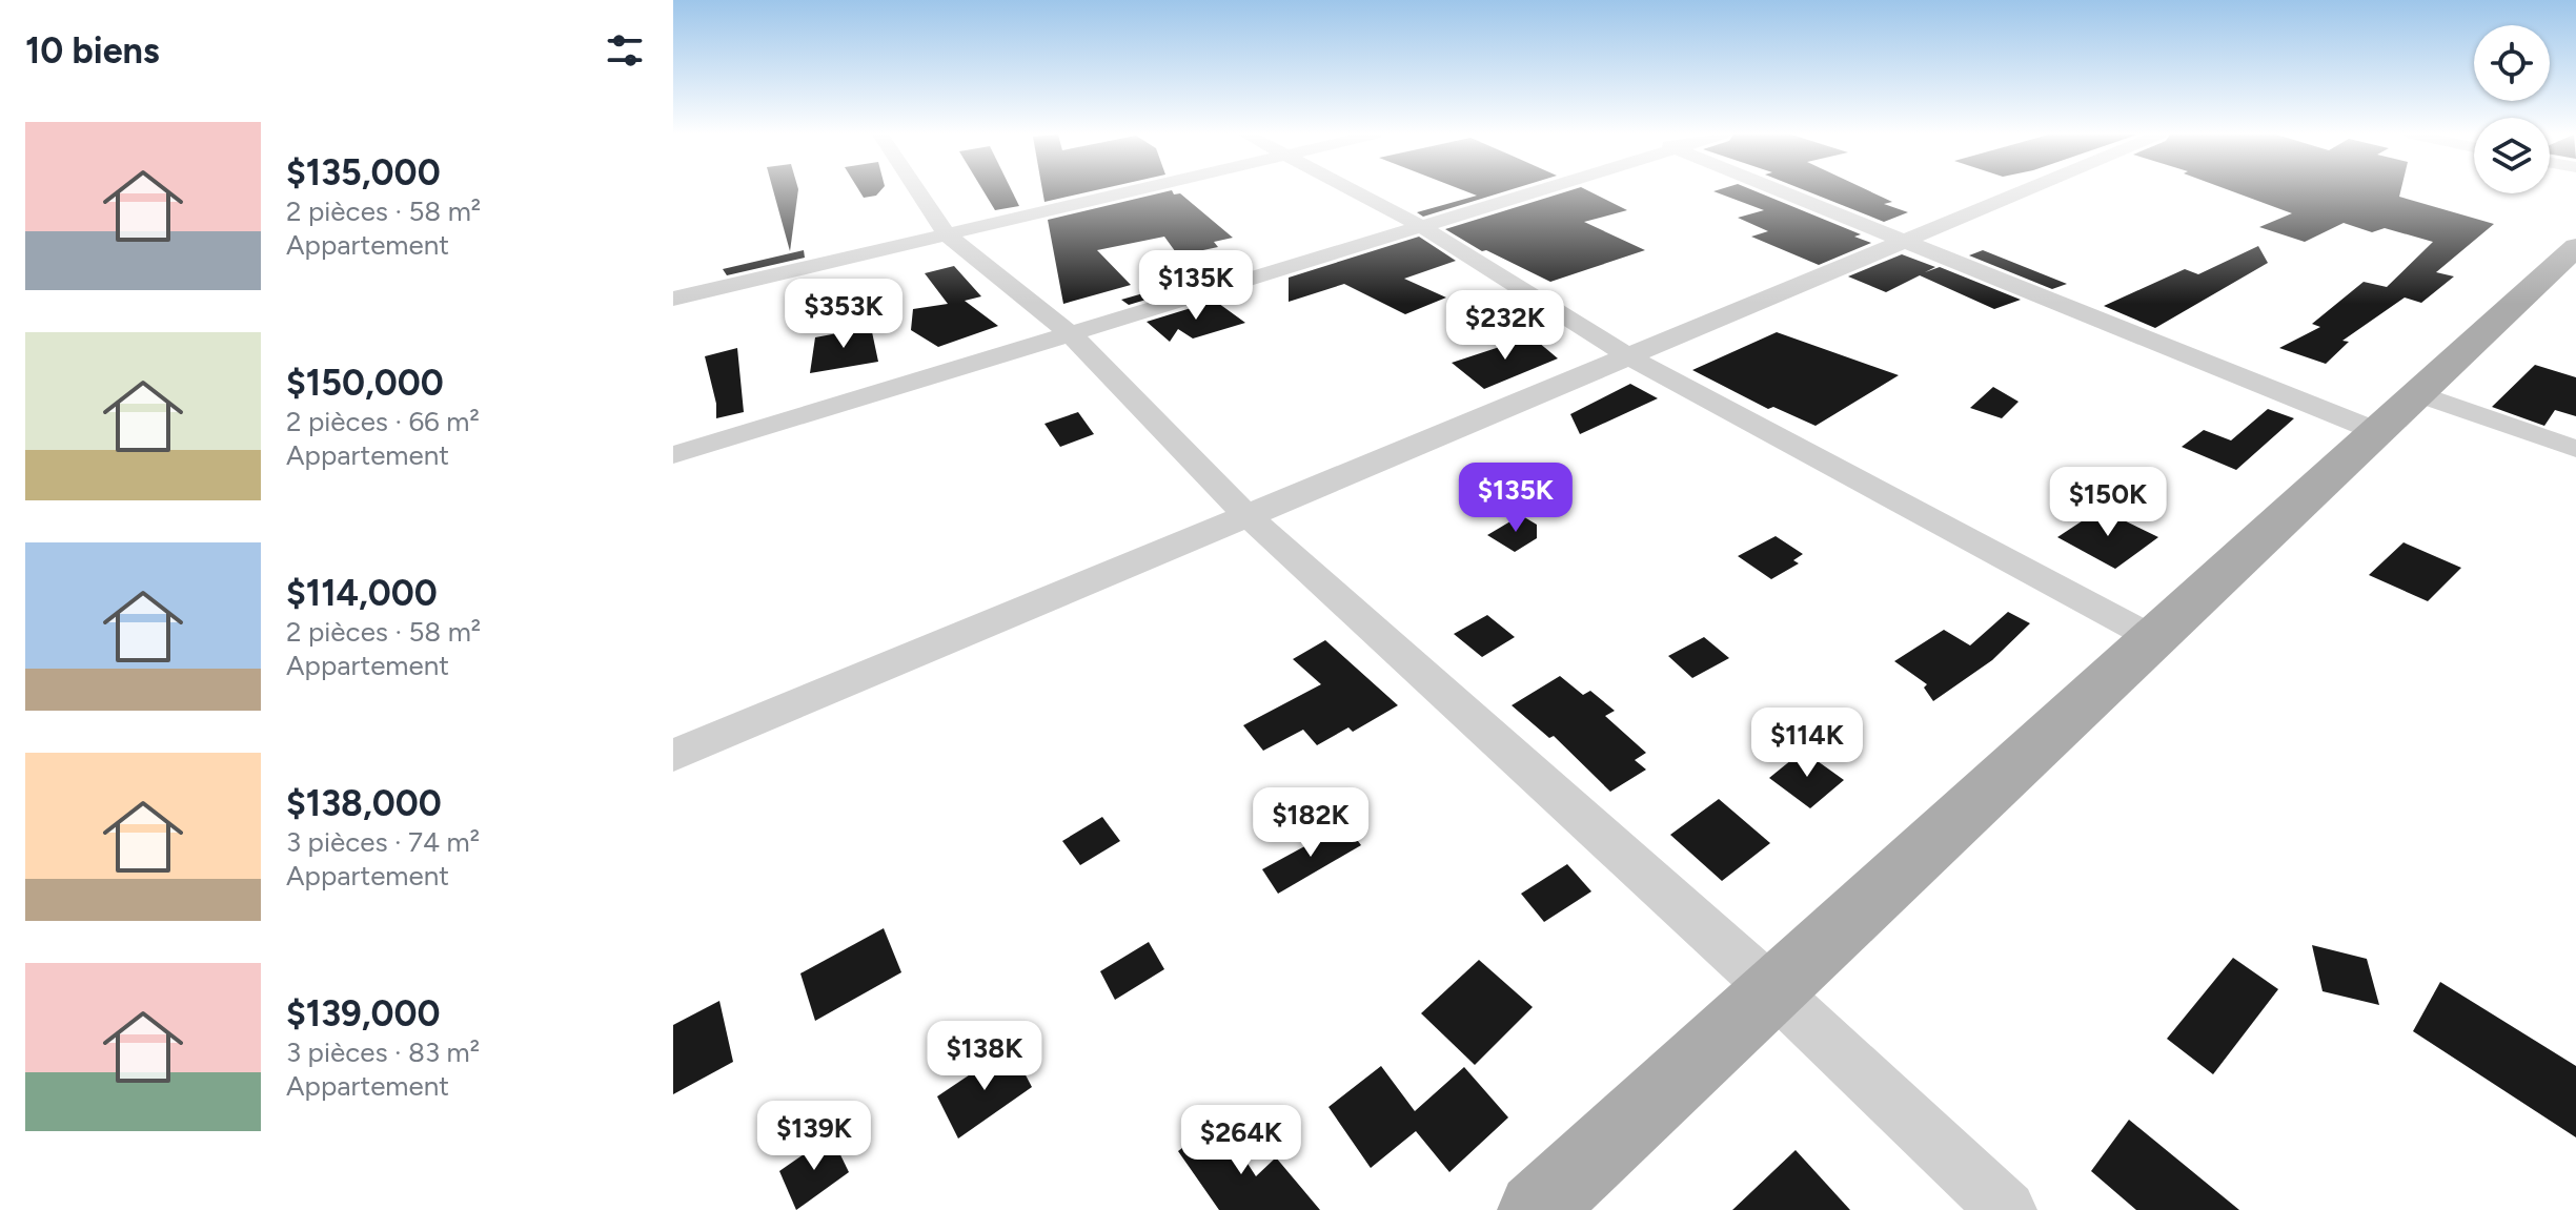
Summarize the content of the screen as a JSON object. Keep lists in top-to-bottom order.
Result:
{
  "page": {
    "heading": "10 biens",
    "list": [
      {
        "name": "$135,000",
        "note": "2 pièces · 58 m² · Appartement"
      },
      {
        "name": "$150,000",
        "note": "2 pièces · 66 m² · Appartement"
      },
      {
        "name": "$114,000",
        "note": "2 pièces · 58 m² · Appartement"
      },
      {
        "name": "$138,000",
        "note": "3 pièces · 74 m² · Appartement"
      },
      {
        "name": "$139,000",
        "note": "3 pièces · 83 m² · Appartement"
      }
    ],
    "price": [
      "$135K",
      "$353K",
      "$232K",
      "$135K",
      "$150K",
      "$114K",
      "$182K",
      "$138K",
      "$139K",
      "$264K"
    ]
  }
}
